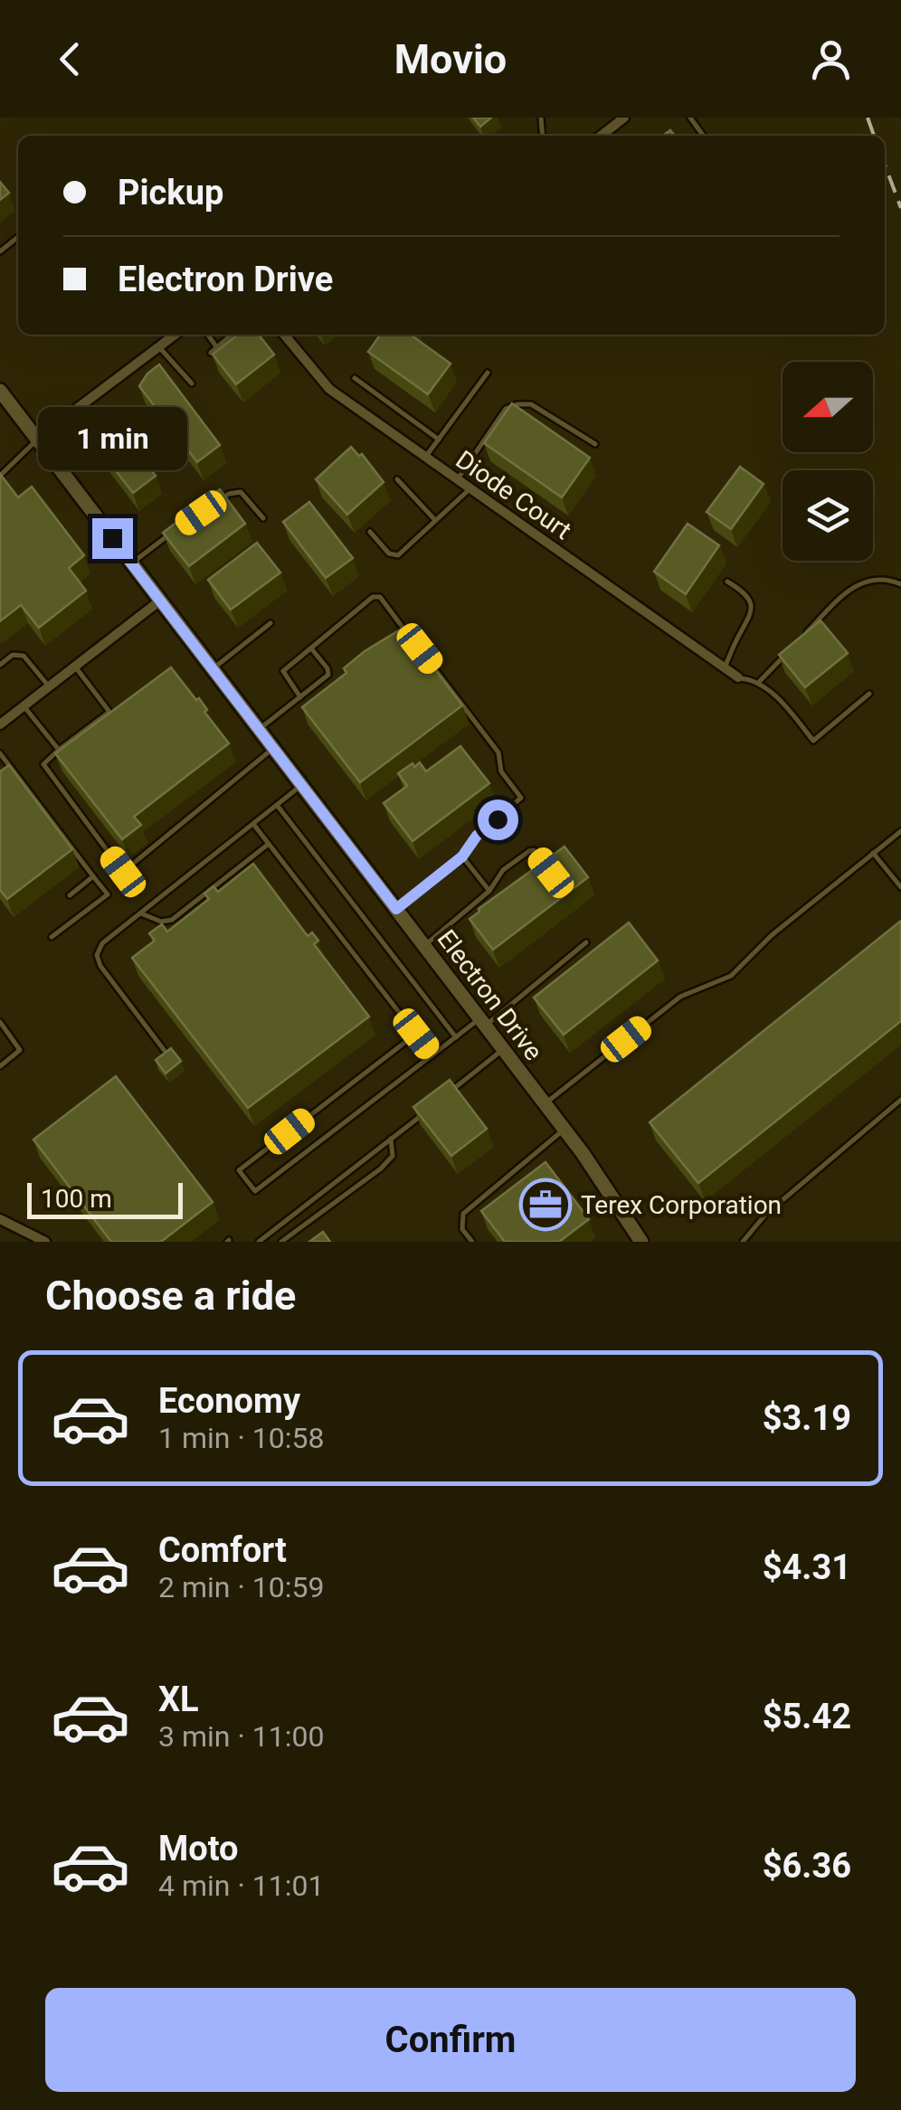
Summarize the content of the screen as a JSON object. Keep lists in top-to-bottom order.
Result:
{
  "streets": {
    "street": ["Diode Court", "Electron Drive"]
  },
  "places": {
    "office": ["Terex Corporation"]
  },
  "scale_bar": "100 m",
  "north": "left",
  "page": {
    "header": "Movio",
    "banner": ["Pickup", "Electron Drive"],
    "bubble": "1 min",
    "scale": "100 m",
    "heading": "Choose a ride",
    "list": [
      {
        "name": "Economy",
        "note": "1 min · 10:58",
        "value": "$3.19"
      },
      {
        "name": "Comfort",
        "note": "2 min · 10:59",
        "value": "$4.31"
      },
      {
        "name": "XL",
        "note": "3 min · 11:00",
        "value": "$5.42"
      },
      {
        "name": "Moto",
        "note": "4 min · 11:01",
        "value": "$6.36"
      }
    ],
    "buttons": "Confirm"
  }
}
